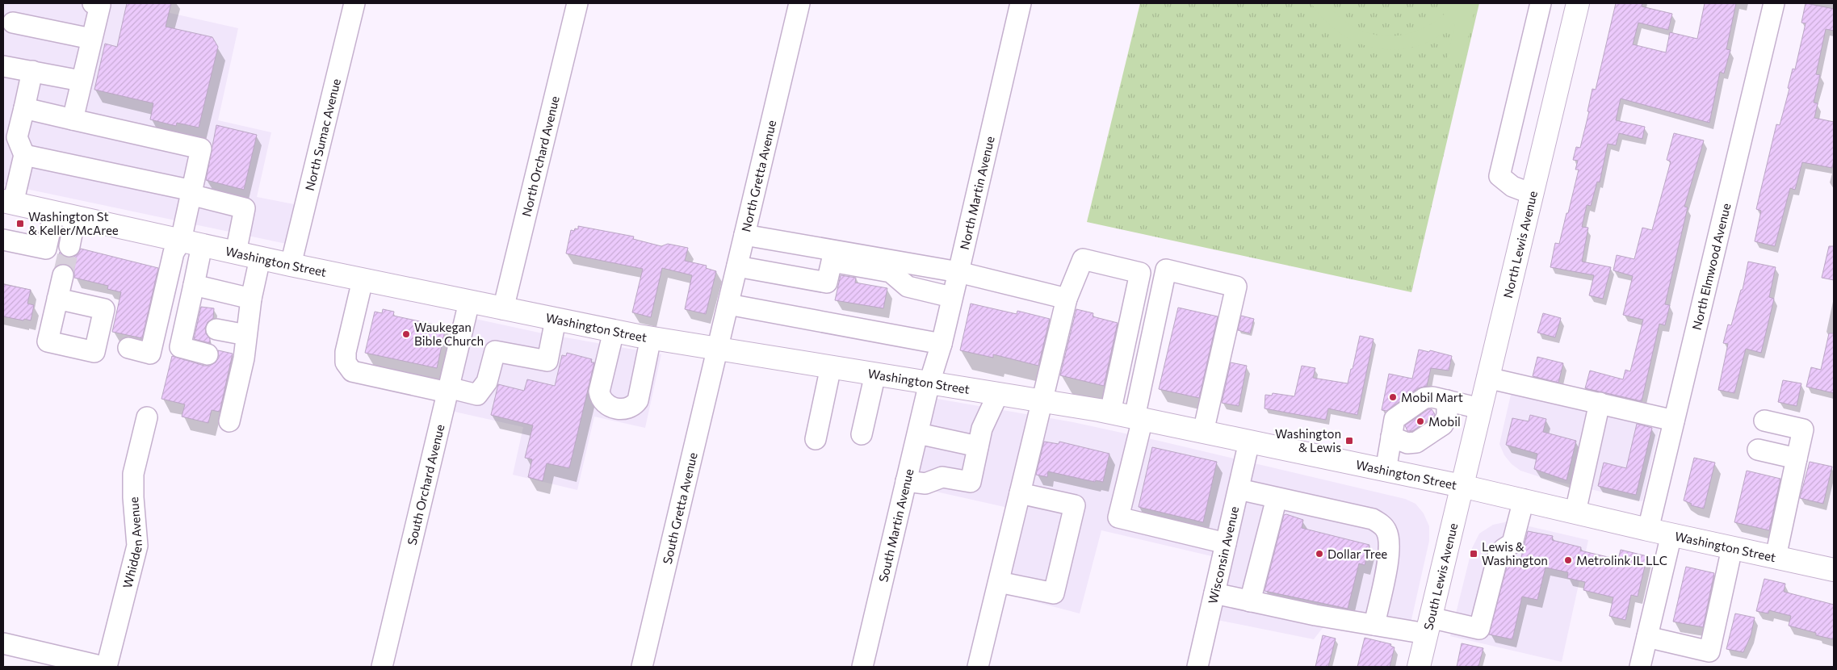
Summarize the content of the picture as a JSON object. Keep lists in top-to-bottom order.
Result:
{
  "streets": {
    "main road": ["North Lewis Avenue", "Washington Street", "South Lewis Avenue"],
    "street": [
      "North Sumac Avenue",
      "North Orchard Avenue",
      "North Gretta Avenue",
      "North Martin Avenue",
      "North Elmwood Avenue",
      "South Orchard Avenue",
      "South Gretta Avenue",
      "South Martin Avenue",
      "Whidden Avenue",
      "Wisconsin Avenue"
    ]
  },
  "crossings": [
    ["North Sumac Avenue", "Washington Street"],
    ["North Orchard Avenue", "Washington Street"],
    ["North Gretta Avenue", "Washington Street"],
    ["North Gretta Avenue", "South Gretta Avenue"],
    ["North Martin Avenue", "Washington Street"],
    ["North Martin Avenue", "South Martin Avenue"],
    ["North Lewis Avenue", "Washington Street"],
    ["North Lewis Avenue", "South Lewis Avenue"],
    ["Washington Street", "North Elmwood Avenue"],
    ["Washington Street", "South Orchard Avenue"],
    ["Washington Street", "South Gretta Avenue"],
    ["Washington Street", "South Martin Avenue"],
    ["Washington Street", "Wisconsin Avenue"],
    ["Washington Street", "South Lewis Avenue"]
  ],
  "places": {
    "transit": ["Washington St & Keller/McAree", "Washington & Lewis", "Lewis & Washington"],
    "other": [
      "Waukegan Bible Church",
      "Mobil Mart",
      "Mobil",
      "Dollar Tree",
      "Metrolink IL LLC"
    ]
  }
}
